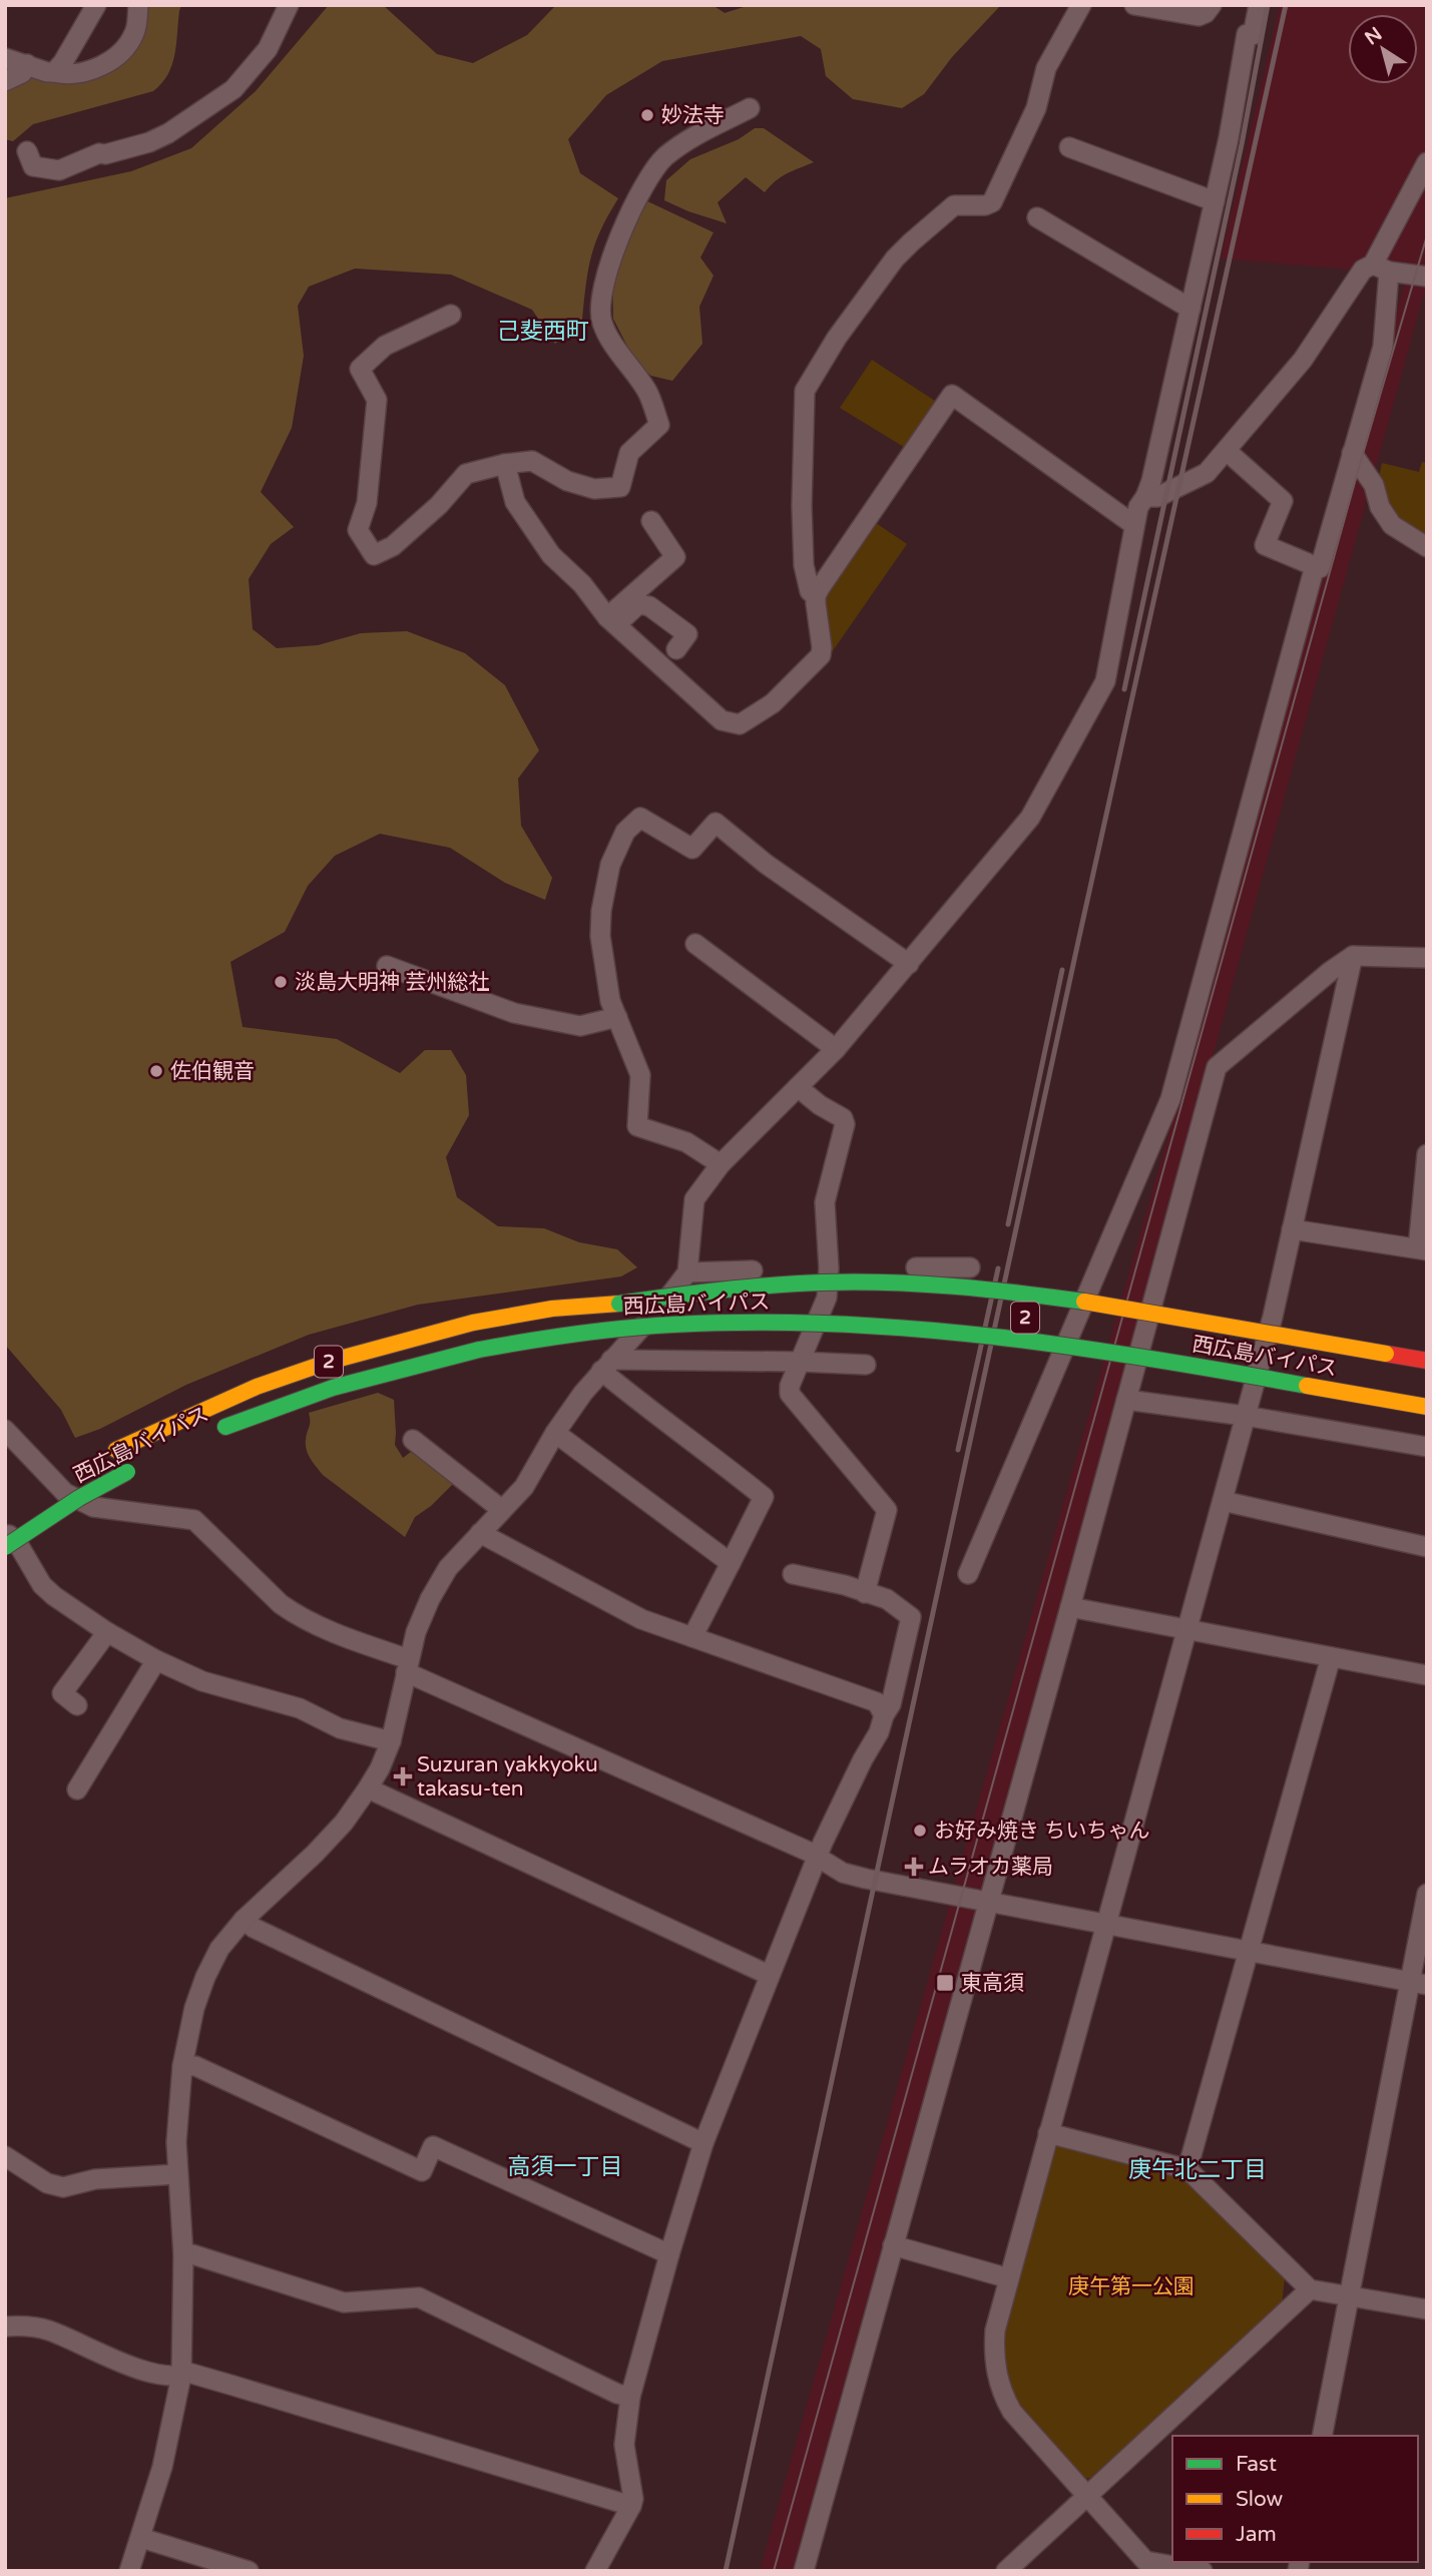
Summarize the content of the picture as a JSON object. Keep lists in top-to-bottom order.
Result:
{
  "streets": {
    "highway": ["西広島バイパス", "2"]
  },
  "districts": ["己斐西町", "高須一丁目", "庚午北二丁目"],
  "parks": ["庚午第一公園"],
  "places": {
    "other": [
      "妙法寺",
      "淡島大明神 芸州総社",
      "佐伯観音",
      "お好み焼き ちいちゃん"
    ],
    "health": ["Suzuran yakkyoku takasu-ten", "ムラオカ薬局"],
    "transit": ["東高須"]
  },
  "legend": ["Fast", "Slow", "Jam"],
  "north": "top left"
}
